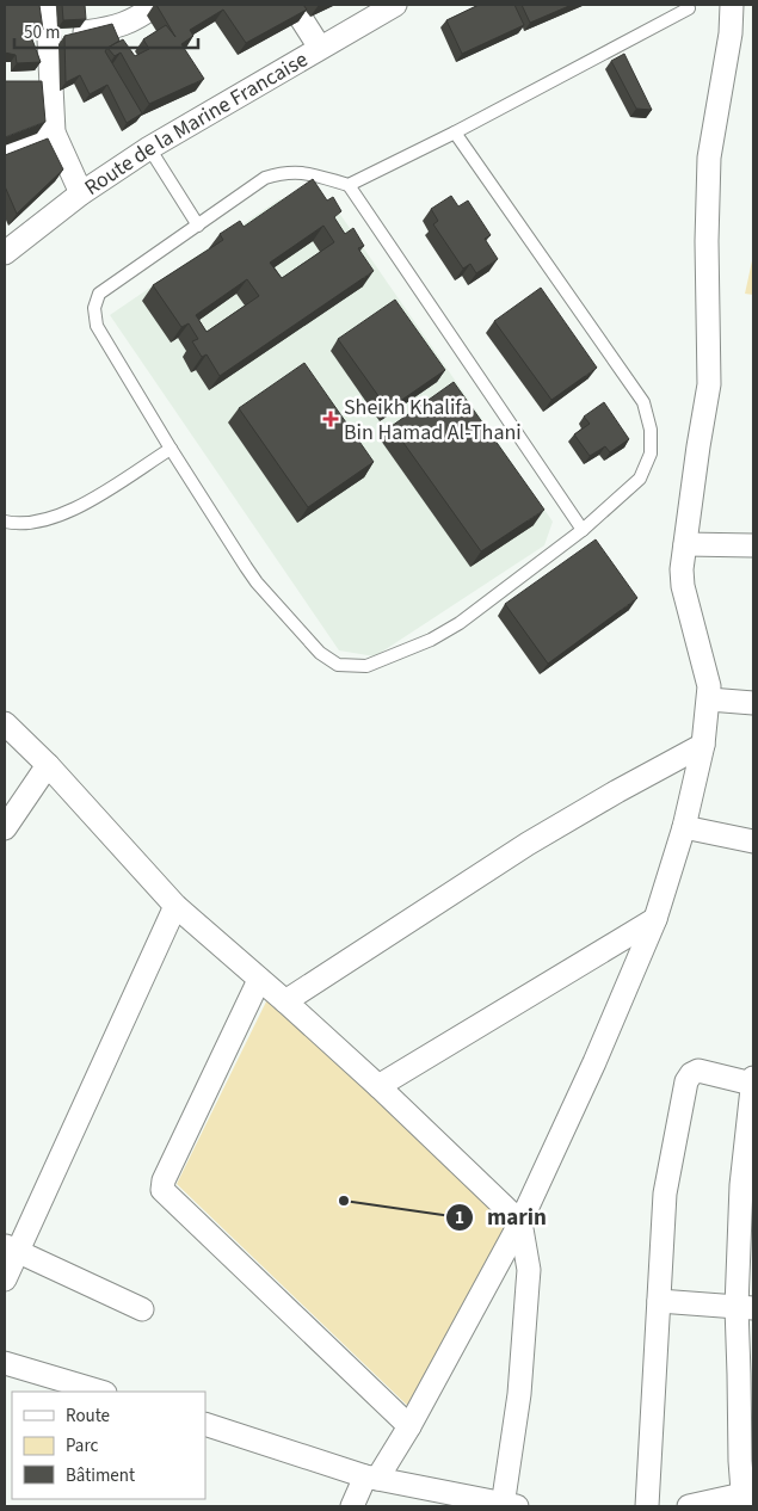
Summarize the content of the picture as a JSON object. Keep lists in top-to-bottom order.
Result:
{
  "streets": {
    "street": ["Route de la Marine Francaise"]
  },
  "places": {
    "health": ["Sheikh Khalifa Bin Hamad Al-Thani"],
    "other": ["marin"]
  },
  "legend": ["Route", "Parc", "Bâtiment"],
  "scale_bar": "50 m"
}
